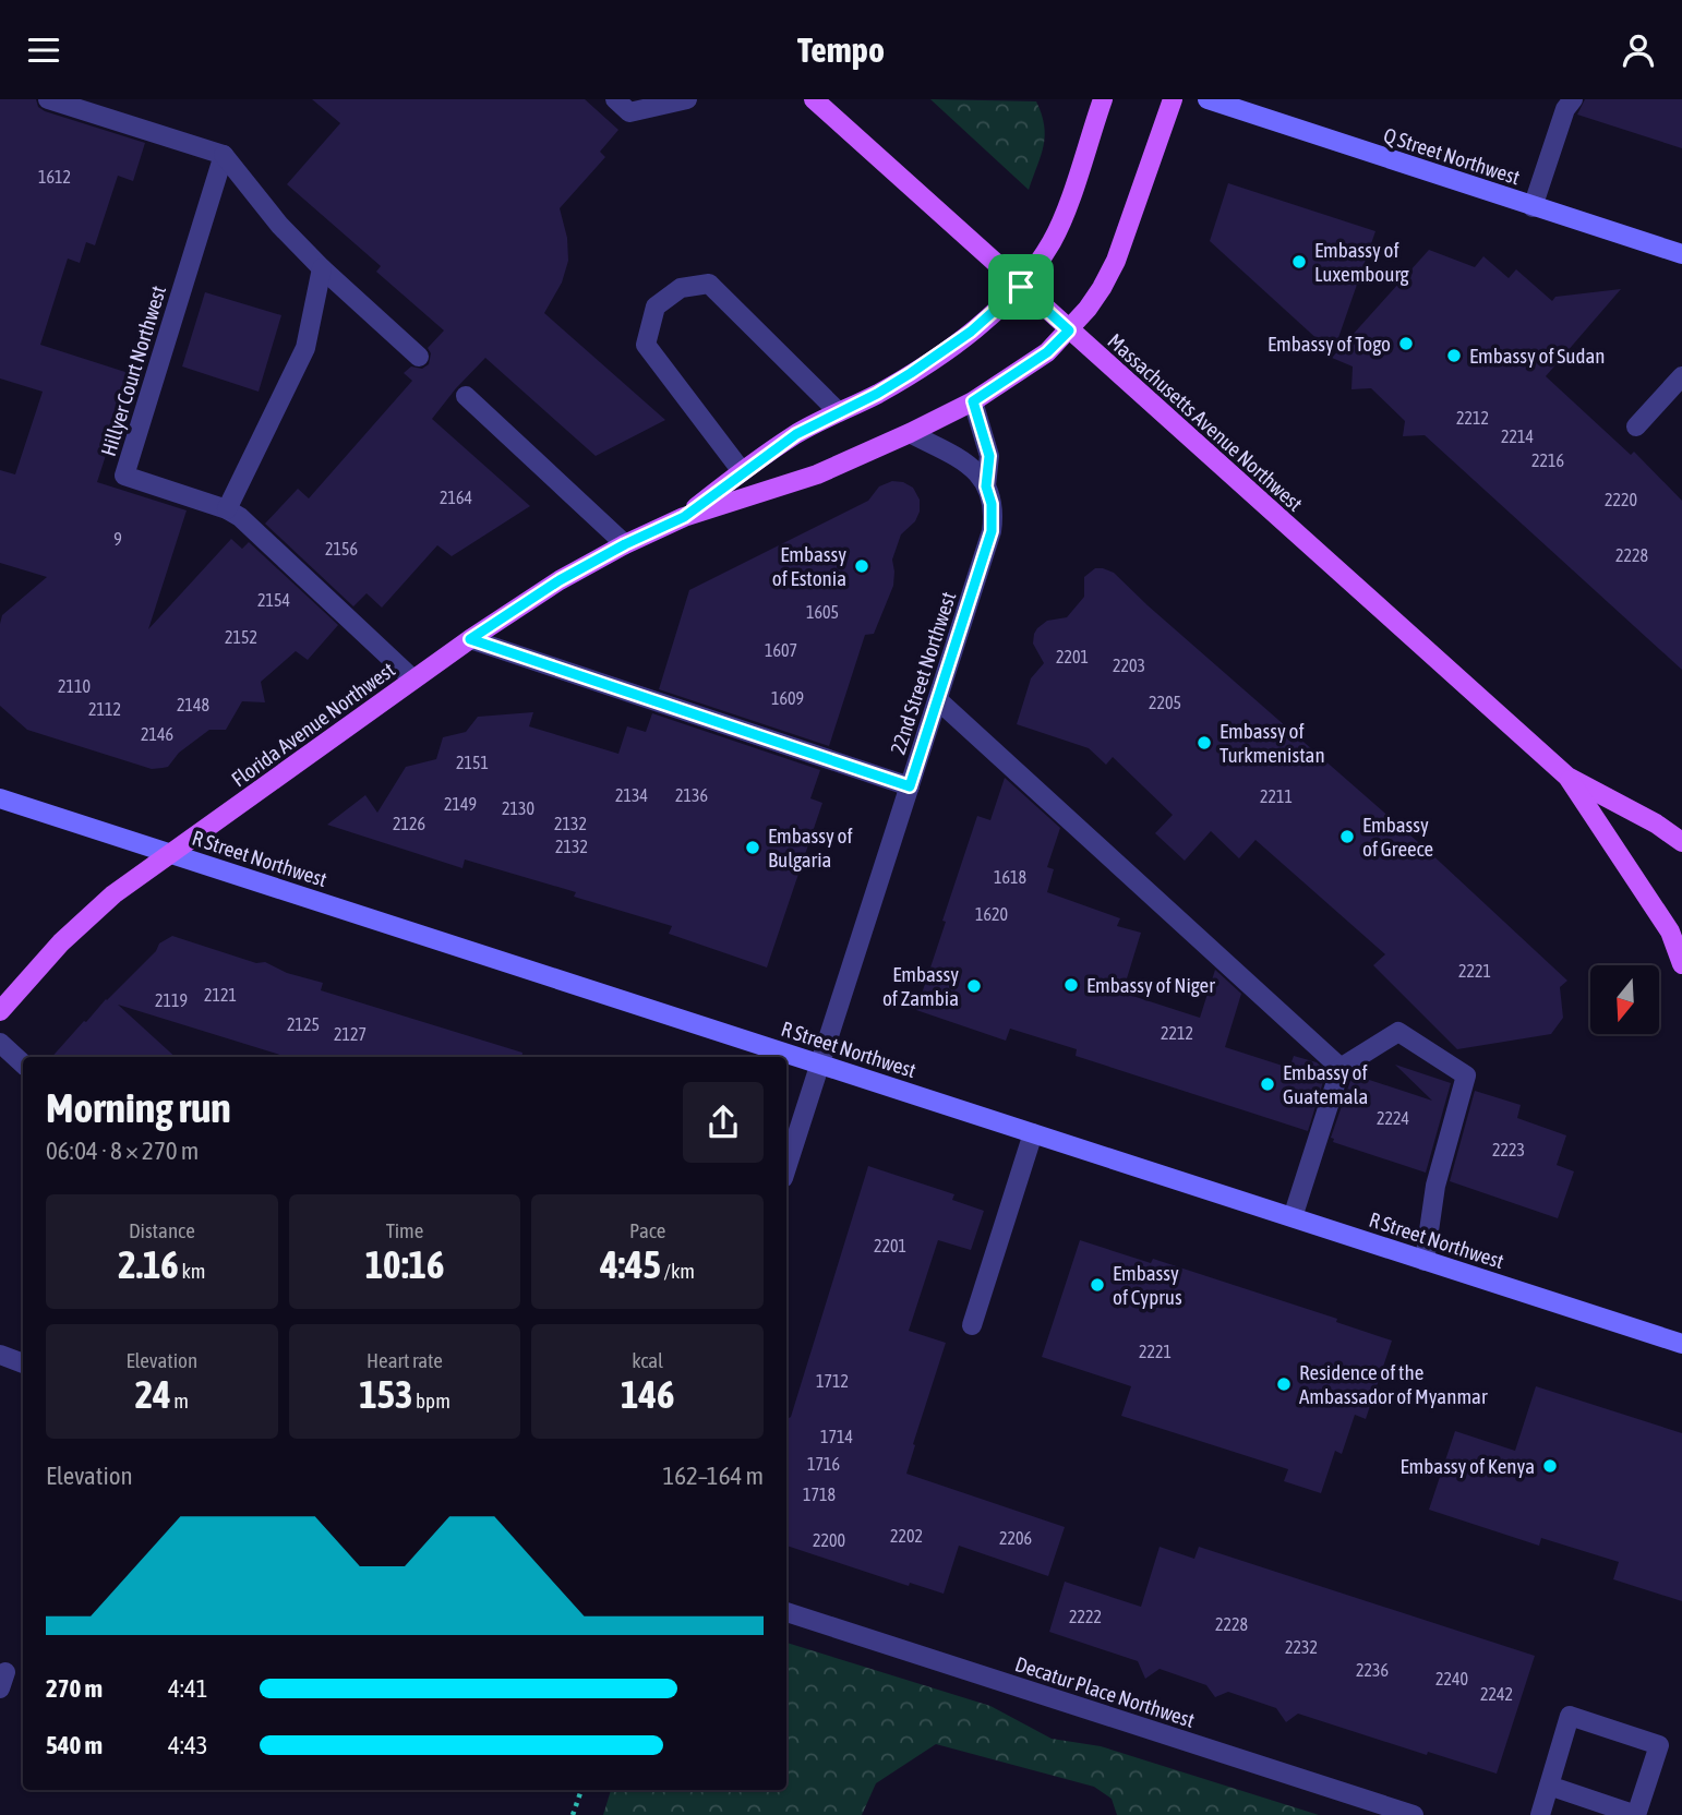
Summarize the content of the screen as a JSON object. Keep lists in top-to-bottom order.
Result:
{
  "streets": {
    "main road": [
      "Q Street Northwest",
      "Massachusetts Avenue Northwest",
      "Florida Avenue Northwest",
      "R Street Northwest"
    ],
    "street": ["Hillyer Court Northwest", "22nd Street Northwest", "Decatur Place Northwest"]
  },
  "crossings": [
    ["Hillyer Court Northwest", "Florida Avenue Northwest"],
    ["Massachusetts Avenue Northwest", "Florida Avenue Northwest"],
    ["22nd Street Northwest", "Florida Avenue Northwest"],
    ["22nd Street Northwest", "R Street Northwest"],
    ["Florida Avenue Northwest", "R Street Northwest"]
  ],
  "places": [
    "Embassy of Luxembourg",
    "Embassy of Togo",
    "Embassy of Sudan",
    "Embassy of Estonia",
    "Embassy of Turkmenistan",
    "Embassy of Greece",
    "Embassy of Bulgaria",
    "Embassy of Niger",
    "Embassy of Zambia",
    "Embassy of Guatemala",
    "Embassy of Cyprus",
    "Residence of the Ambassador of Myanmar",
    "Embassy of Kenya"
  ],
  "house_numbers": [
    "1612",
    "2212",
    "2214",
    "2216",
    "2164",
    "2220",
    "9",
    "2156",
    "2228",
    "2154",
    "1605",
    "2152",
    "1607",
    "2201",
    "2203",
    "2110",
    "1609",
    "2205",
    "2148",
    "2112",
    "2146",
    "2151",
    "2134",
    "2136",
    "2211",
    "2149",
    "2130",
    "2126",
    "2132",
    "2132",
    "1618",
    "1620",
    "2221",
    "2121",
    "2119",
    "2125",
    "2212",
    "2127",
    "2224",
    "2223",
    "2201",
    "2221",
    "1712",
    "1714",
    "1716",
    "1718",
    "2202",
    "2206",
    "2200",
    "2222",
    "2228",
    "2232",
    "2236",
    "2240",
    "2242"
  ],
  "north": "bottom",
  "page": {
    "header": "Tempo",
    "heading": ["Morning run", "06:04 · 8 × 270 m"],
    "stats": [
      ["Distance", "2.16 km"],
      ["Time", "10:16"],
      ["Pace", "4:45 /km"],
      ["Elevation", "24 m"],
      ["Heart rate", "153 bpm"],
      ["kcal", "146"]
    ],
    "chart": ["Elevation", "162–164 m"],
    "list": [
      {
        "name": "270 m",
        "note": "4:41"
      },
      {
        "name": "540 m",
        "note": "4:43"
      }
    ]
  }
}
